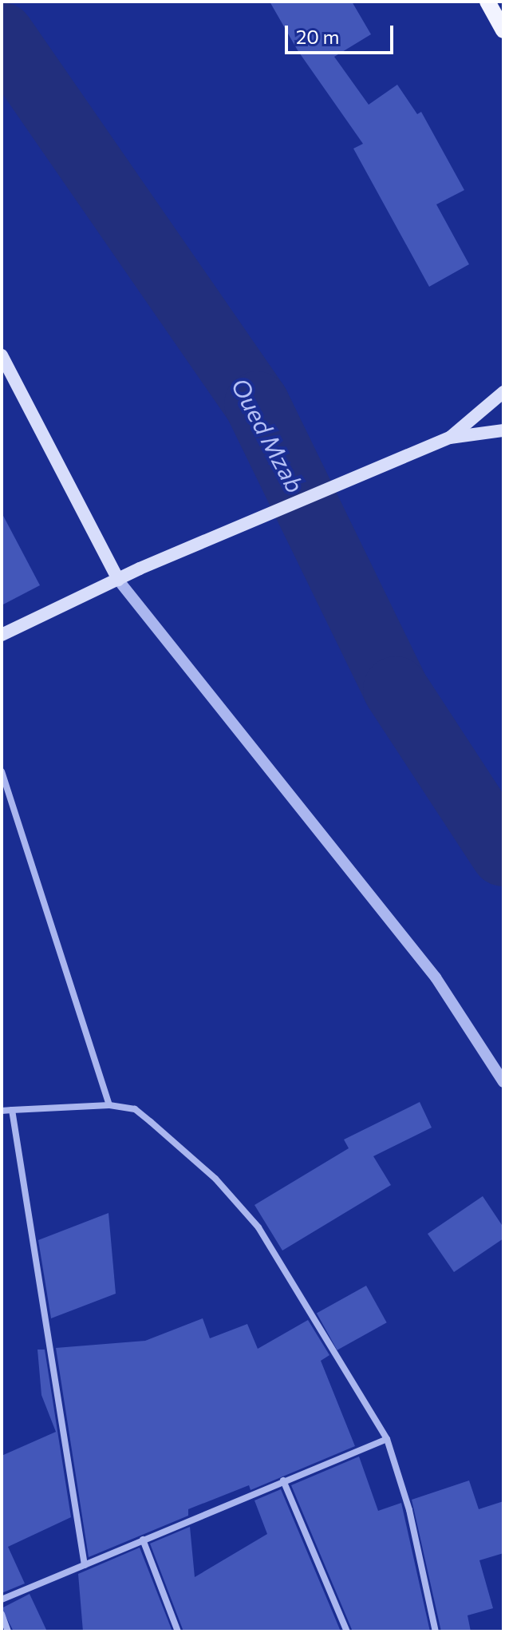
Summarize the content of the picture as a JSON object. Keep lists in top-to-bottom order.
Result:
{
  "water": ["Oued Mzab"],
  "scale_bar": "20 m"
}
